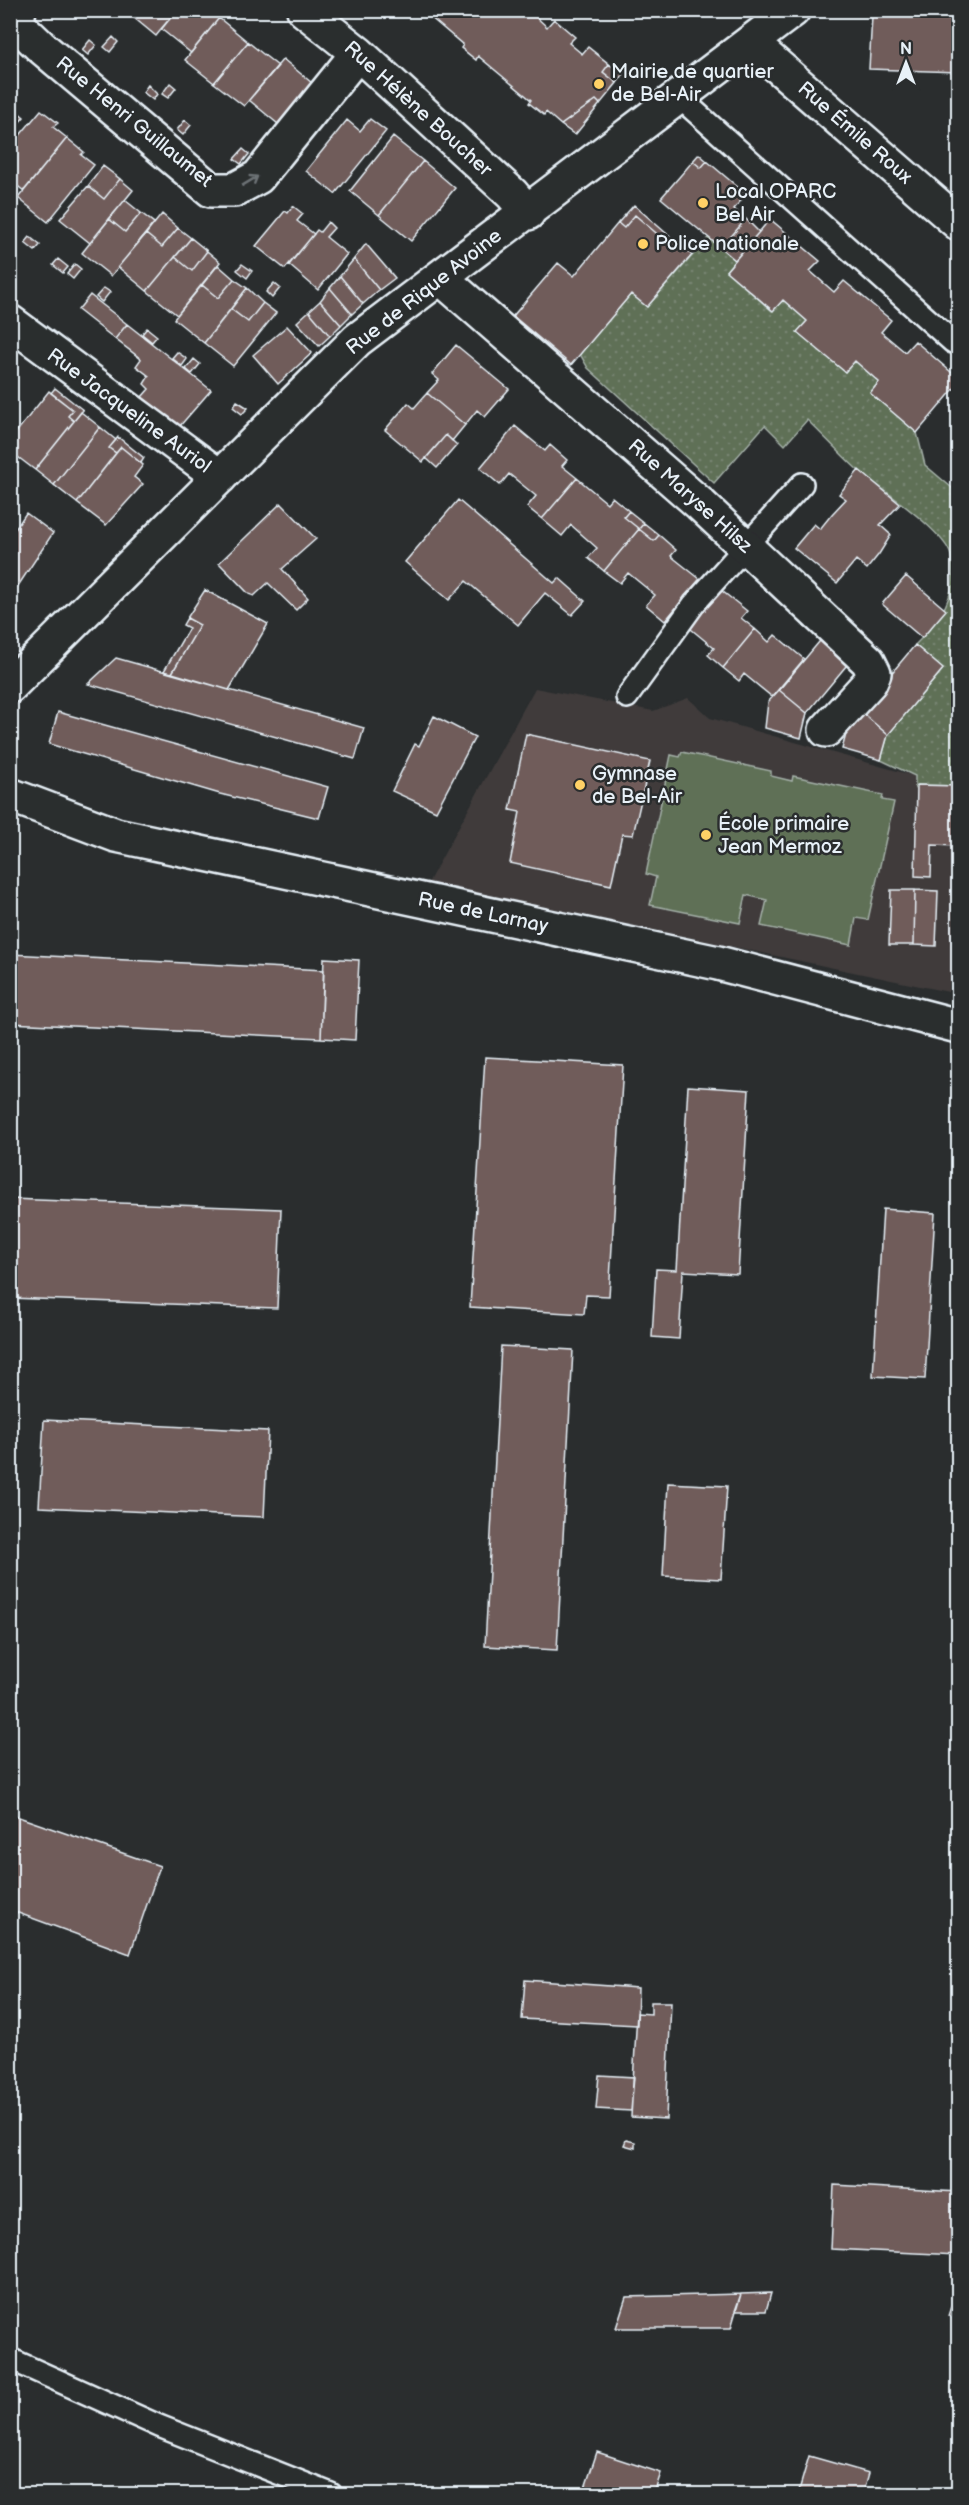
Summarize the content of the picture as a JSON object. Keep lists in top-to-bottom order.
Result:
{
  "streets": {
    "street": [
      "Rue Hélène Boucher",
      "Rue Henri Guillaumet",
      "Rue Émile Roux",
      "Rue de Rique Avoine",
      "Rue Jacqueline Auriol",
      "Rue Maryse Hilsz",
      "Rue de Larnay"
    ]
  },
  "crossings": [
    ["Rue Hélène Boucher", "Rue Henri Guillaumet"],
    ["Rue Hélène Boucher", "Rue de Rique Avoine"],
    ["Rue Émile Roux", "Rue de Rique Avoine"],
    ["Rue de Rique Avoine", "Rue Jacqueline Auriol"],
    ["Rue de Rique Avoine", "Rue Maryse Hilsz"]
  ],
  "places": [
    "Mairie de quartier de Bel-Air",
    "Local OPARC Bel Air",
    "Police nationale",
    "Gymnase de Bel-Air",
    "École primaire Jean Mermoz"
  ],
  "north": "top"
}
